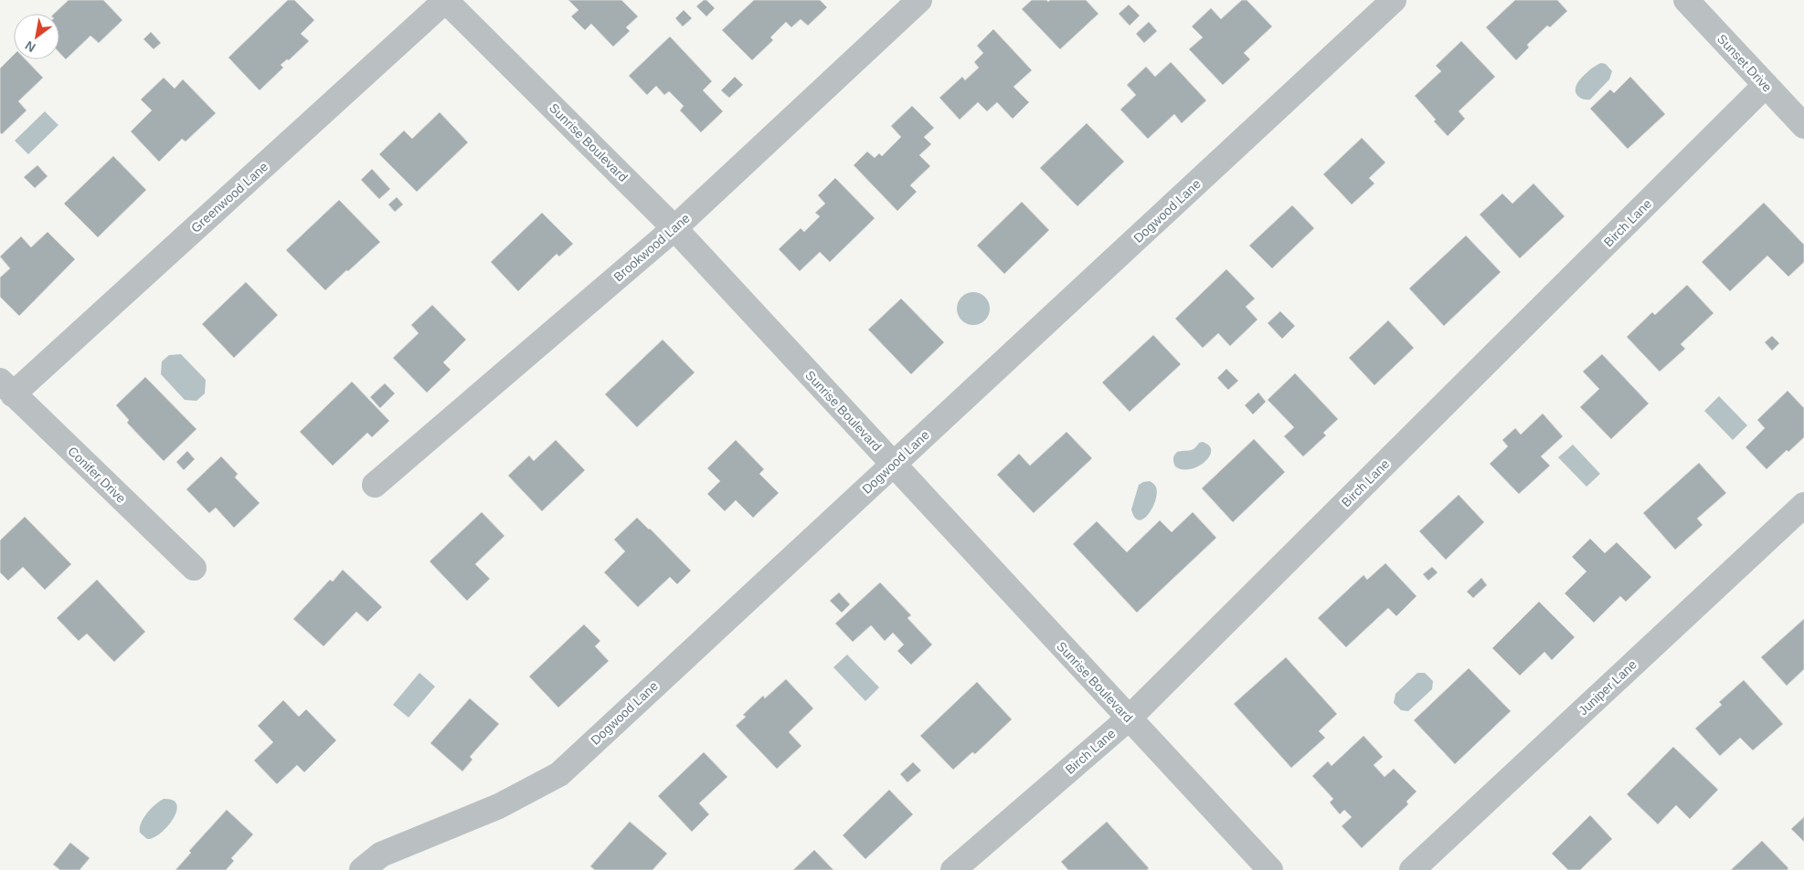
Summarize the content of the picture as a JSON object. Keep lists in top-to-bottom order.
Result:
{
  "streets": {
    "street": [
      "Sunset Drive",
      "Sunrise Boulevard",
      "Greenwood Lane",
      "Dogwood Lane",
      "Birch Lane",
      "Brookwood Lane",
      "Conifer Drive",
      "Juniper Lane"
    ]
  },
  "crossings": [
    ["Sunset Drive", "Birch Lane"],
    ["Sunrise Boulevard", "Greenwood Lane"],
    ["Sunrise Boulevard", "Dogwood Lane"],
    ["Sunrise Boulevard", "Birch Lane"],
    ["Sunrise Boulevard", "Brookwood Lane"],
    ["Greenwood Lane", "Conifer Drive"]
  ],
  "north": "bottom left"
}
